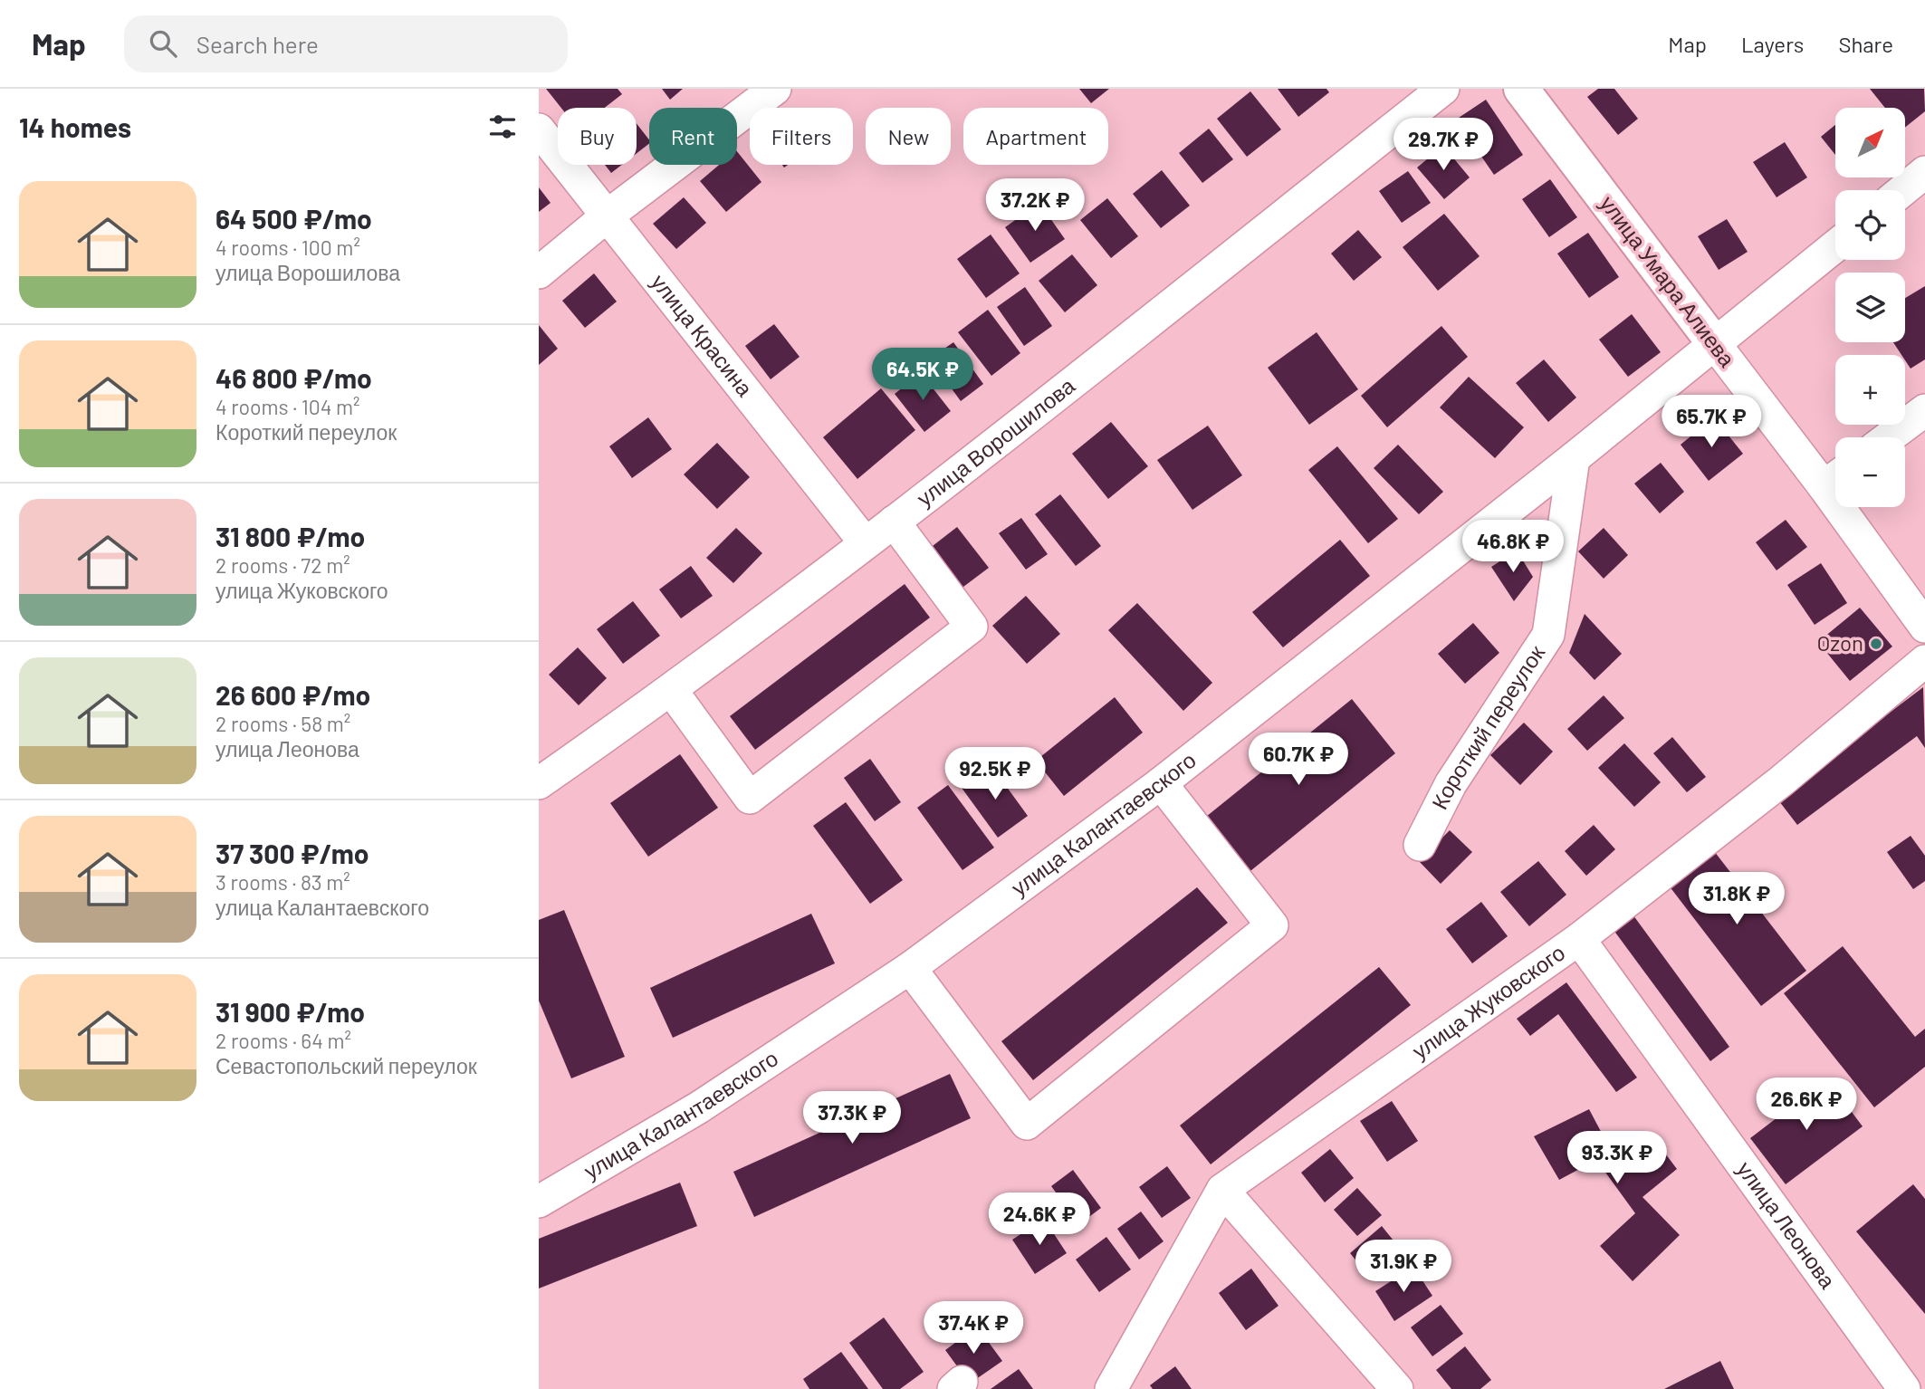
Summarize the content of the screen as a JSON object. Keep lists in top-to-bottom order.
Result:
{
  "streets": {
    "main road": ["улица Умара Алиева"],
    "street": [
      "улица Красина",
      "улица Ворошилова",
      "Короткий переулок",
      "улица Калантаевского",
      "улица Жуковского",
      "улица Леонова"
    ]
  },
  "crossings": [
    ["улица Умара Алиева", "улица Калантаевского"],
    ["улица Красина", "улица Ворошилова"],
    ["Короткий переулок", "улица Калантаевского"],
    ["улица Жуковского", "улица Леонова"]
  ],
  "places": ["Ozon"],
  "north": "top right",
  "page": {
    "header": "Map",
    "search": "Search here",
    "nav": ["Map", "Layers", "Share"],
    "heading": "14 homes",
    "map_buttons": ["+", "−"],
    "chip": [
      "Buy",
      "Rent",
      "Filters",
      "New",
      "Apartment"
    ],
    "price": [
      "29.7K ₽",
      "37.2K ₽",
      "64.5K ₽",
      "65.7K ₽",
      "46.8K ₽",
      "60.7K ₽",
      "92.5K ₽",
      "31.8K ₽",
      "26.6K ₽",
      "37.3K ₽",
      "93.3K ₽",
      "24.6K ₽",
      "31.9K ₽",
      "37.4K ₽"
    ],
    "list": [
      {
        "name": "64 500 ₽/mo",
        "note": "4 rooms · 100 m² · улица Ворошилова"
      },
      {
        "name": "46 800 ₽/mo",
        "note": "4 rooms · 104 m² · Короткий переулок"
      },
      {
        "name": "31 800 ₽/mo",
        "note": "2 rooms · 72 m² · улица Жуковского"
      },
      {
        "name": "26 600 ₽/mo",
        "note": "2 rooms · 58 m² · улица Леонова"
      },
      {
        "name": "37 300 ₽/mo",
        "note": "3 rooms · 83 m² · улица Калантаевского"
      },
      {
        "name": "31 900 ₽/mo",
        "note": "2 rooms · 64 m² · Севастопольский переулок"
      }
    ]
  }
}
